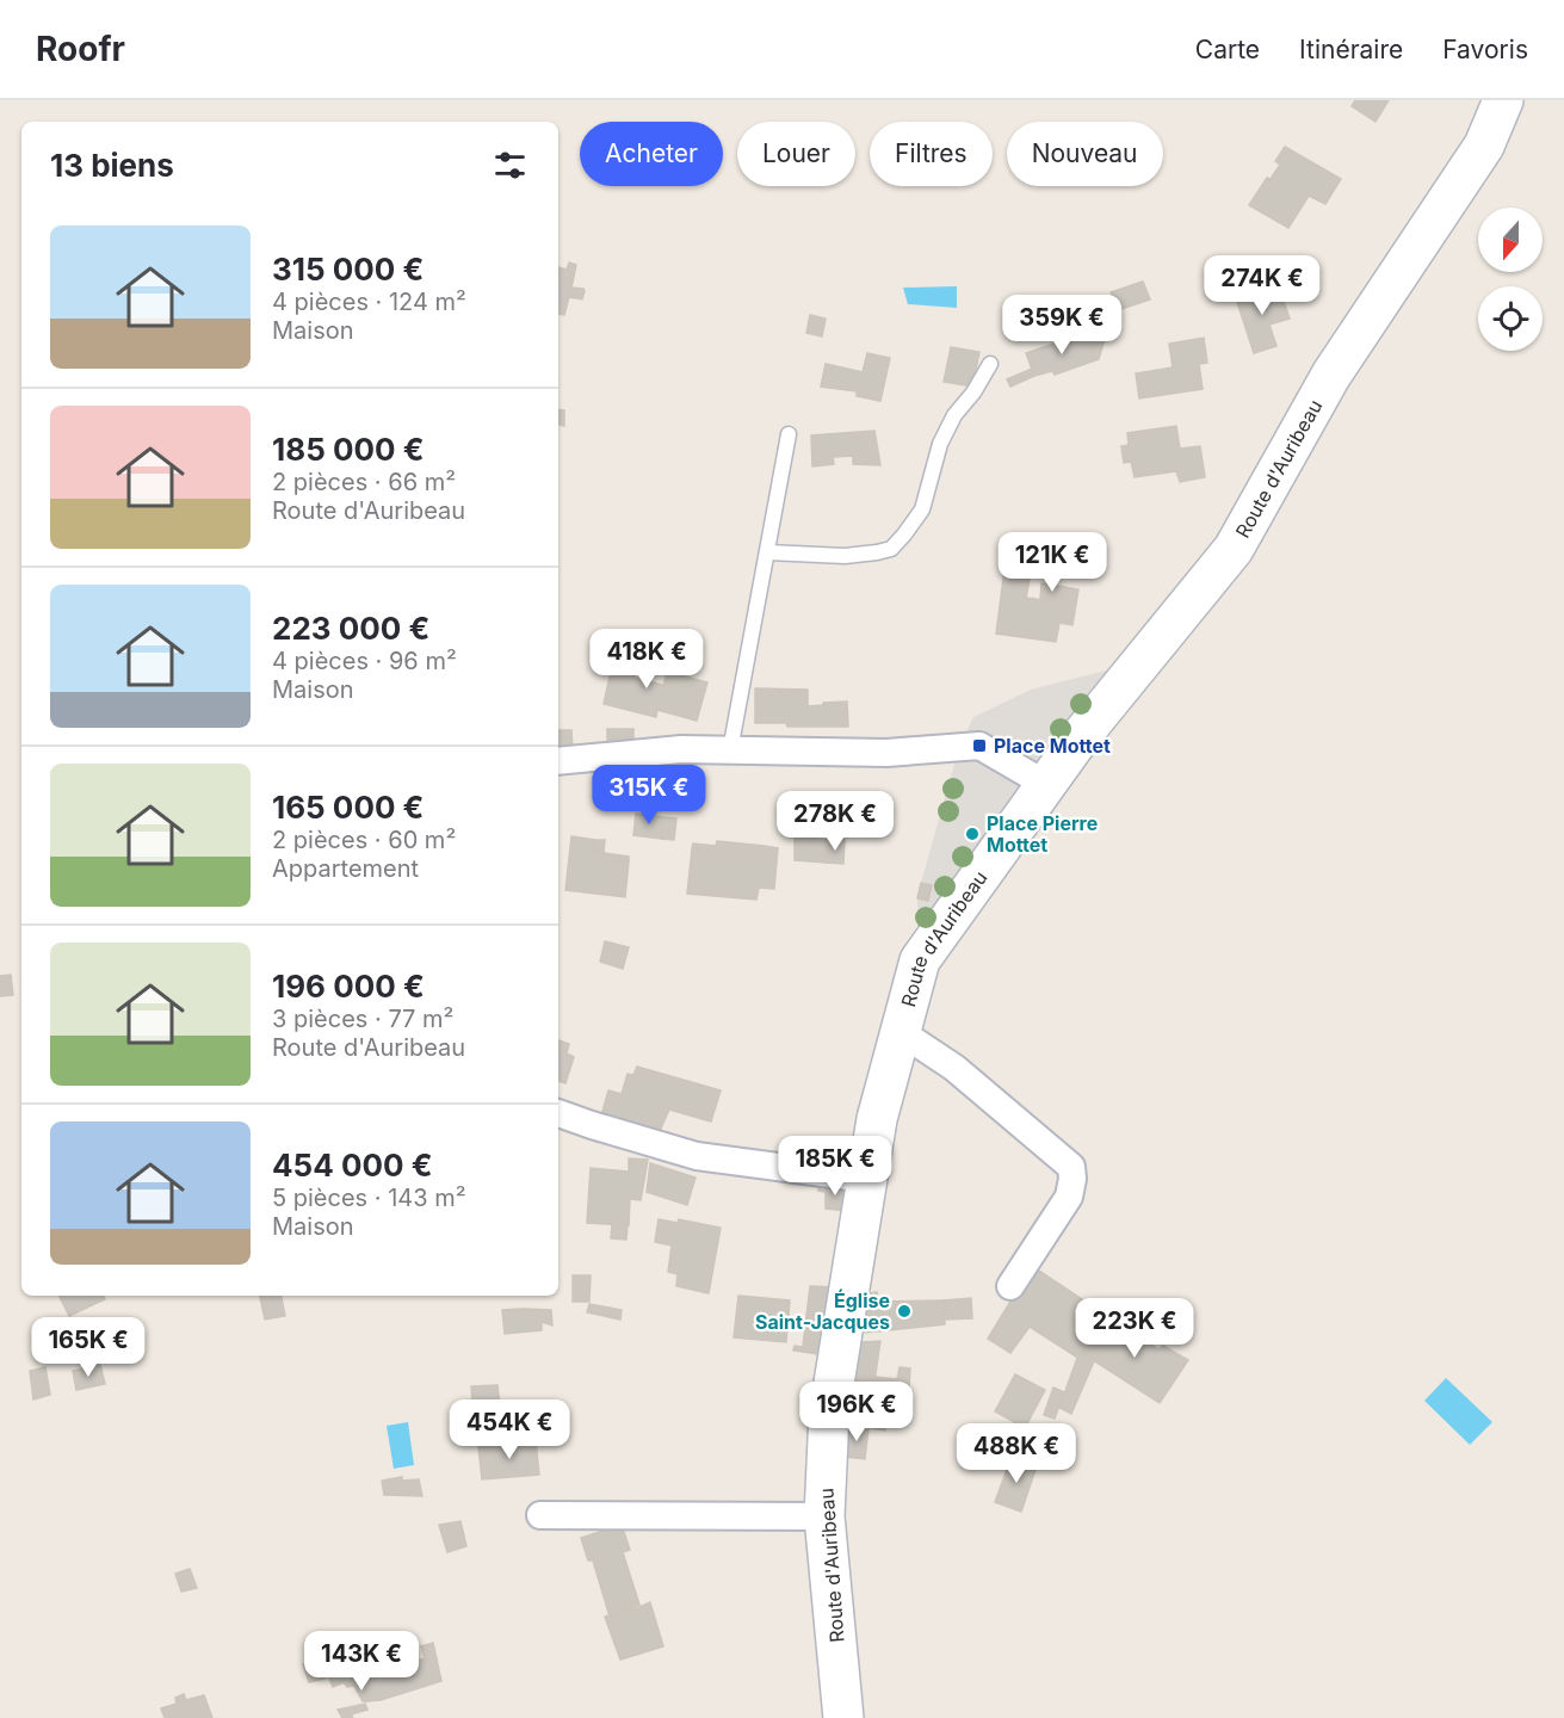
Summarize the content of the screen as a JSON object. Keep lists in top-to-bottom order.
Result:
{
  "streets": {
    "street": ["Route d'Auribeau"]
  },
  "places": {
    "transit": ["Place Mottet"],
    "other": ["Place Pierre Mottet", "Église Saint-Jacques"]
  },
  "north": "bottom",
  "page": {
    "header": "Roofr",
    "nav": ["Carte", "Itinéraire", "Favoris"],
    "chip": [
      "Acheter",
      "Louer",
      "Filtres",
      "Nouveau"
    ],
    "heading": "13 biens",
    "list": [
      {
        "name": "315 000 €",
        "note": "4 pièces · 124 m² · Maison"
      },
      {
        "name": "185 000 €",
        "note": "2 pièces · 66 m² · Route d'Auribeau"
      },
      {
        "name": "223 000 €",
        "note": "4 pièces · 96 m² · Maison"
      },
      {
        "name": "165 000 €",
        "note": "2 pièces · 60 m² · Appartement"
      },
      {
        "name": "196 000 €",
        "note": "3 pièces · 77 m² · Route d'Auribeau"
      },
      {
        "name": "454 000 €",
        "note": "5 pièces · 143 m² · Maison"
      }
    ],
    "price": [
      "274K €",
      "359K €",
      "121K €",
      "418K €",
      "315K €",
      "278K €",
      "185K €",
      "223K €",
      "165K €",
      "196K €",
      "454K €",
      "488K €",
      "143K €"
    ]
  }
}
